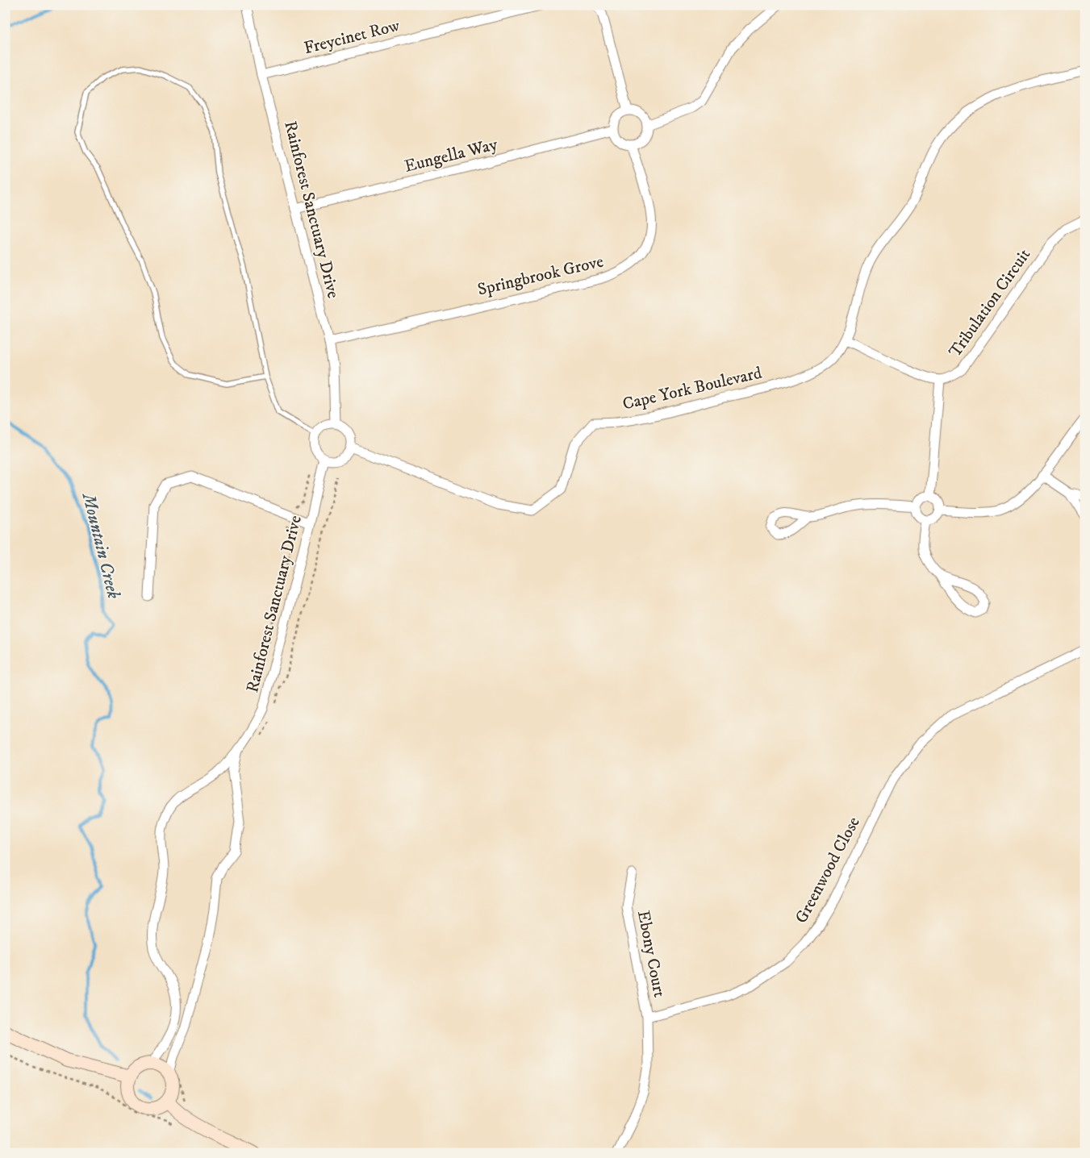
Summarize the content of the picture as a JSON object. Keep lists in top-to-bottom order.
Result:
{
  "streets": {
    "street": [
      "Freycinet Row",
      "Eungella Way",
      "Rainforest Sanctuary Drive",
      "Springbrook Grove",
      "Tribulation Circuit",
      "Cape York Boulevard",
      "Greenwood Close",
      "Ebony Court"
    ]
  },
  "crossings": [
    ["Freycinet Row", "Rainforest Sanctuary Drive"],
    ["Eungella Way", "Rainforest Sanctuary Drive"],
    ["Eungella Way", "Springbrook Grove"],
    ["Rainforest Sanctuary Drive", "Springbrook Grove"],
    ["Rainforest Sanctuary Drive", "Cape York Boulevard"],
    ["Greenwood Close", "Ebony Court"]
  ],
  "water": ["Mountain Creek"]
}
